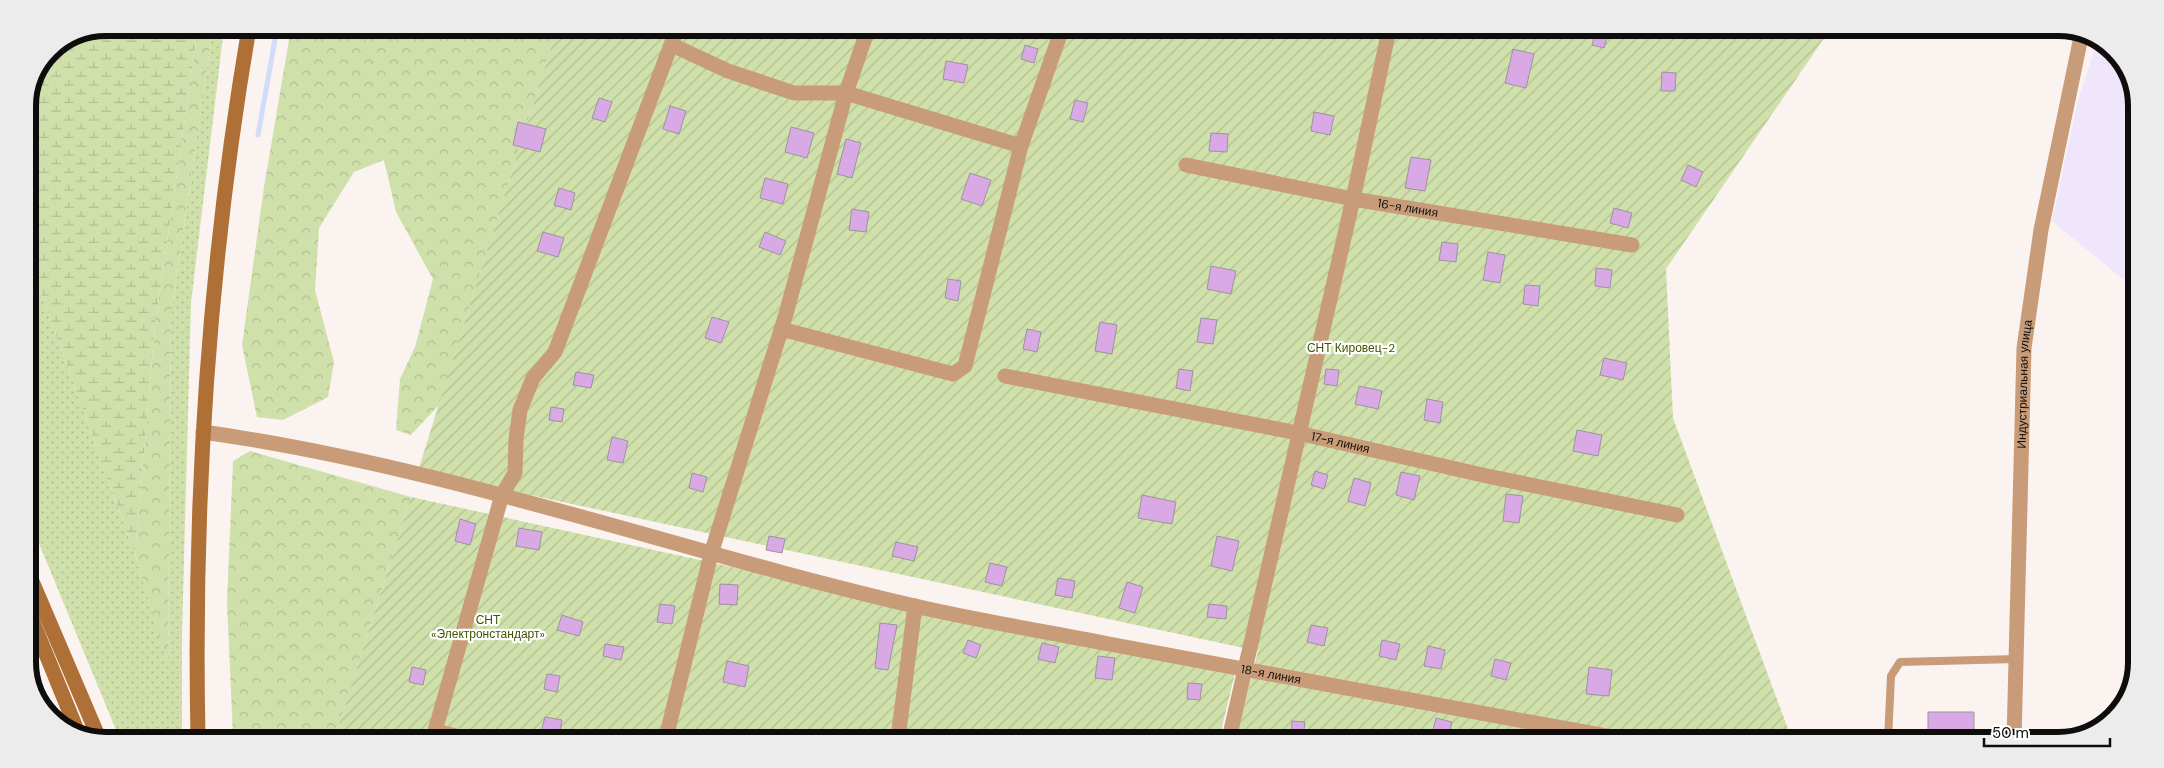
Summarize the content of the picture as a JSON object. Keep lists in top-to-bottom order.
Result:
{
  "streets": {
    "street": [
      "16-я линия",
      "Индустриальная улица",
      "17-я линия",
      "18-я линия"
    ]
  },
  "parks": ["СНТ Кировец-2", "СНТ «Электронстандарт»"],
  "scale_bar": "50 m"
}
